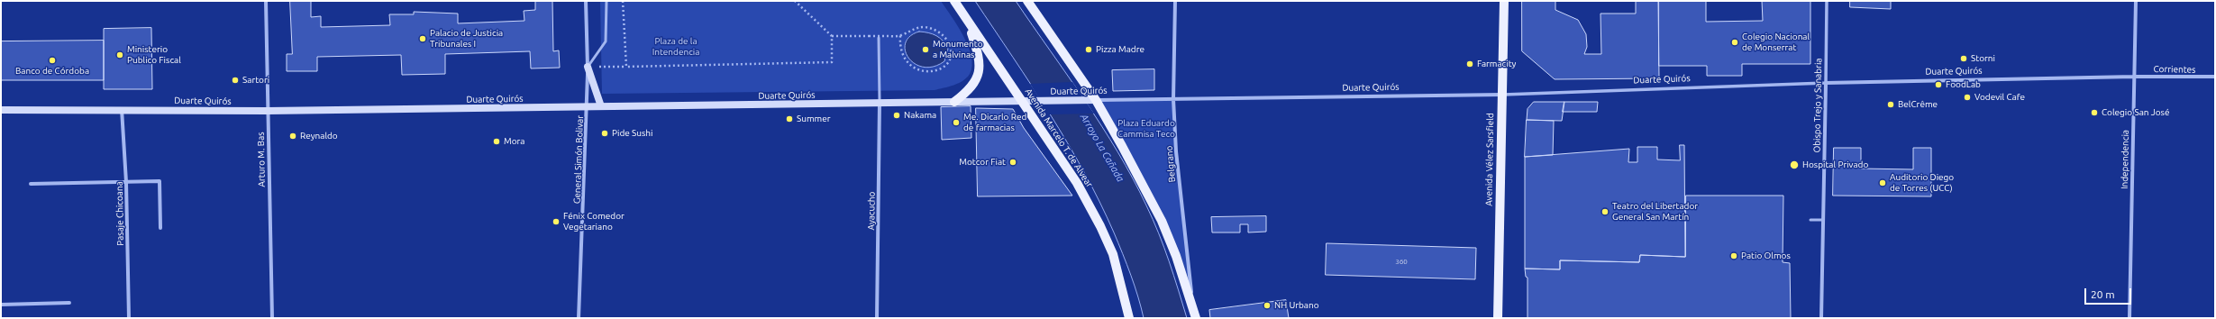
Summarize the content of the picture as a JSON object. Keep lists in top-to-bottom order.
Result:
{
  "streets": {
    "main road": ["Duarte Quirós", "Avenida Marcelo T. de Alvear", "Avenida Vélez Sarsfield"],
    "street": [
      "Corrientes",
      "Obispo Trejo y Sanabria",
      "Arturo M. Bas",
      "General Simón Bolivar",
      "Independencia",
      "Belgrano",
      "Ayacucho",
      "Pasaje Chicoana"
    ]
  },
  "crossings": [
    ["Corrientes", "Duarte Quirós"],
    ["Corrientes", "Independencia"],
    ["Duarte Quirós", "Obispo Trejo y Sanabria"],
    ["Duarte Quirós", "Avenida Marcelo T. de Alvear"],
    ["Duarte Quirós", "Arturo M. Bas"],
    ["Duarte Quirós", "General Simón Bolivar"],
    ["Duarte Quirós", "Avenida Vélez Sarsfield"],
    ["Duarte Quirós", "Independencia"],
    ["Duarte Quirós", "Belgrano"],
    ["Duarte Quirós", "Ayacucho"],
    ["Duarte Quirós", "Pasaje Chicoana"]
  ],
  "water": ["Arroyo La Cañada"],
  "parks": ["Plaza de la Intendencia", "Plaza Eduardo Cammisa Teco"],
  "places": [
    "Palacio de Justicia Tribunales I",
    "Colegio Nacional de Monserrat",
    "Monumento a Malvinas",
    "Pizza Madre",
    "Ministerio Publico Fiscal",
    "Storni",
    "Banco de Córdoba",
    "Farmacity",
    "Sartori",
    "FoodLab",
    "Vodevil Cafe",
    "BelCrême",
    "Colegio San José",
    "Nakama",
    "Summer",
    "Me. Dicarlo Red de farmacias",
    "Pide Sushi",
    "Reynaldo",
    "Mora",
    "Motcor Fiat",
    "Hospital Privado",
    "Auditorio Diego de Torres (UCC)",
    "Teatro del Libertador General San Martín",
    "Fénix Comedor Vegetariano",
    "Patio Olmos",
    "NH Urbano"
  ],
  "house_numbers": ["360"],
  "scale_bar": "20 m"
}
